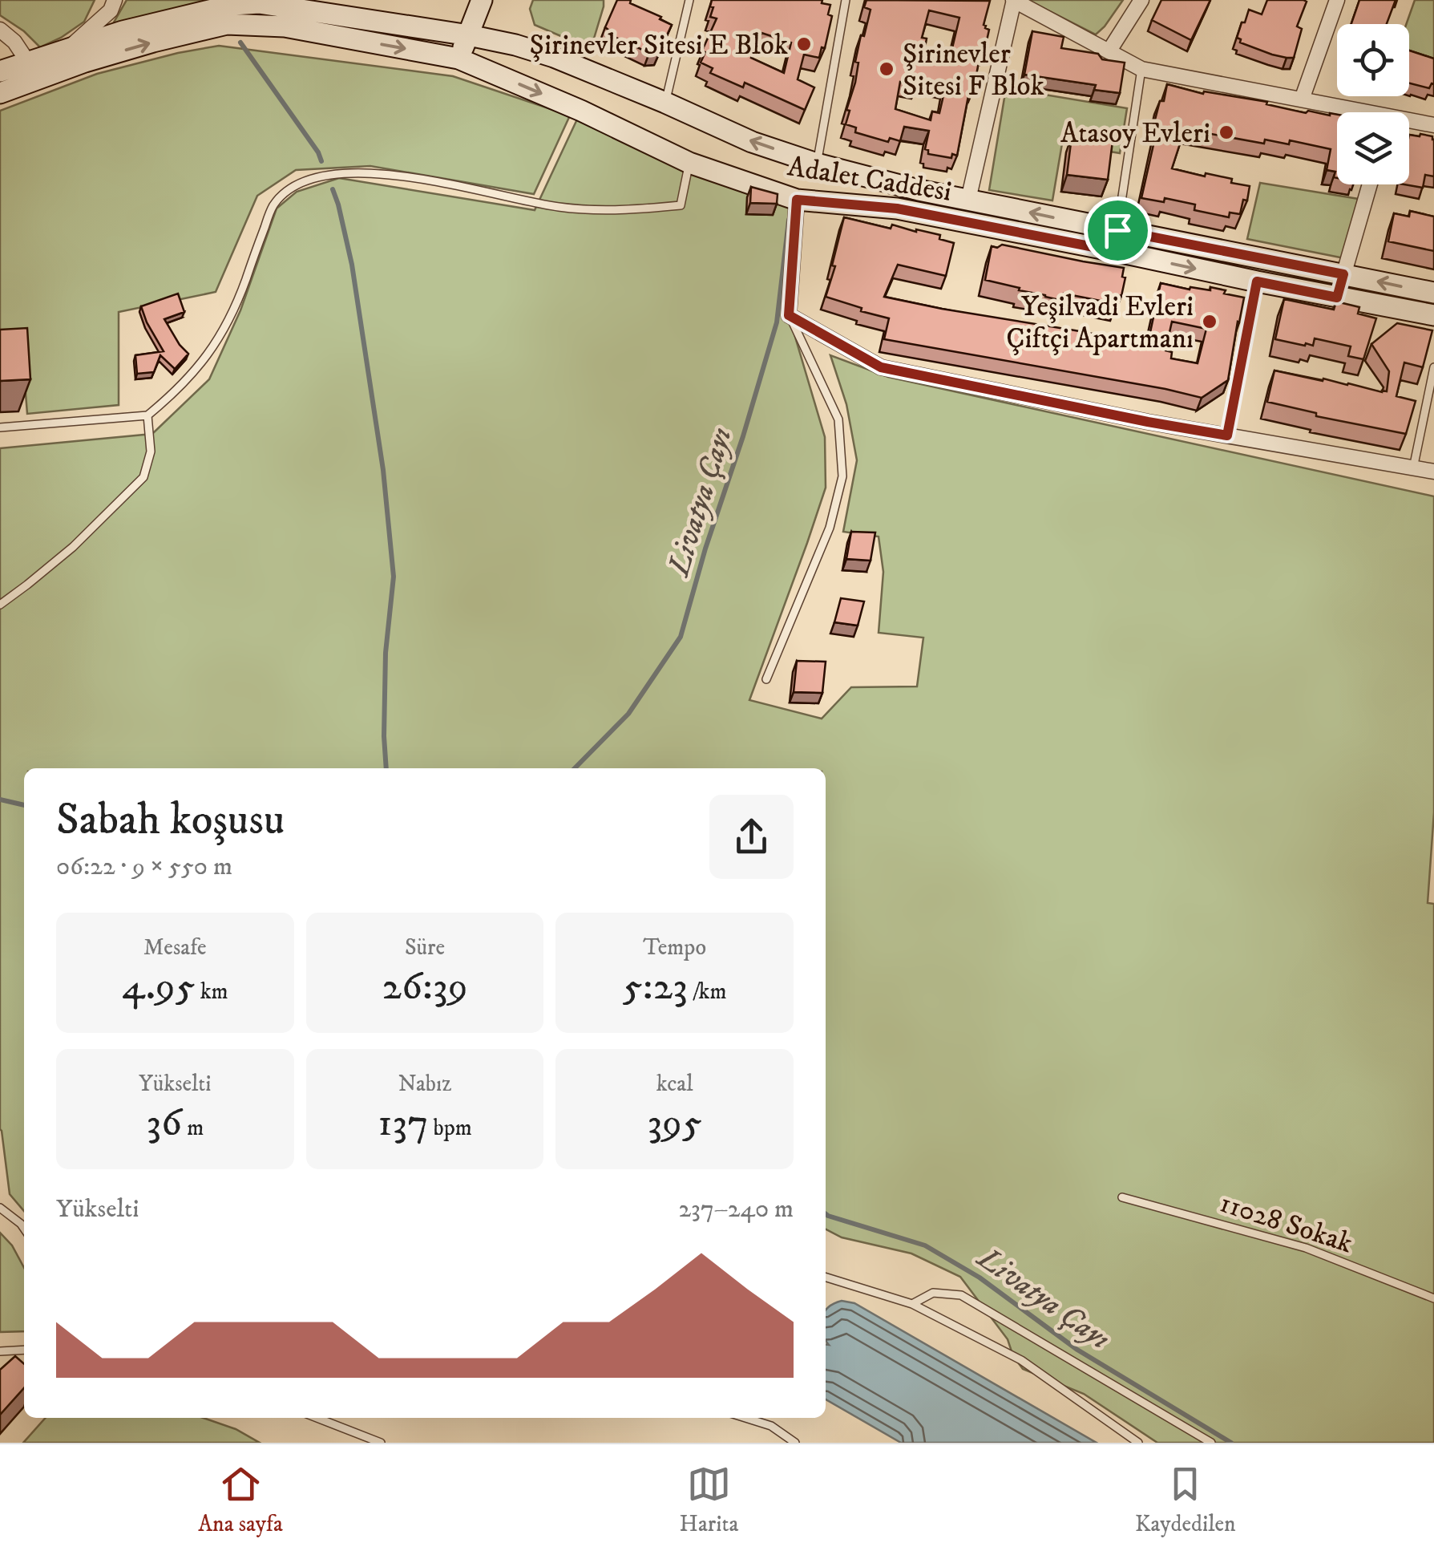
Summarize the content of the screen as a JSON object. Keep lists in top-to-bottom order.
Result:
{
  "streets": {
    "street": ["Adalet Caddesi"],
    "lane": ["11028 Sokak"]
  },
  "water": ["Livatya Çayı"],
  "places": [
    "Şirinevler Sitesi E Blok",
    "Şirinevler Sitesi F Blok",
    "Atasoy Evleri",
    "Yeşilvadi Evleri Çiftçi Apartmanı"
  ],
  "page": {
    "heading": ["Sabah koşusu", "06:22 · 9 × 550 m"],
    "stats": [
      ["Mesafe", "4.95 km"],
      ["Süre", "26:39"],
      ["Tempo", "5:23 /km"],
      ["Yükselti", "36 m"],
      ["Nabız", "137 bpm"],
      ["kcal", "395"]
    ],
    "chart": ["Yükselti", "237–240 m"],
    "tabs": ["Ana sayfa", "Harita", "Kaydedilen"]
  }
}
